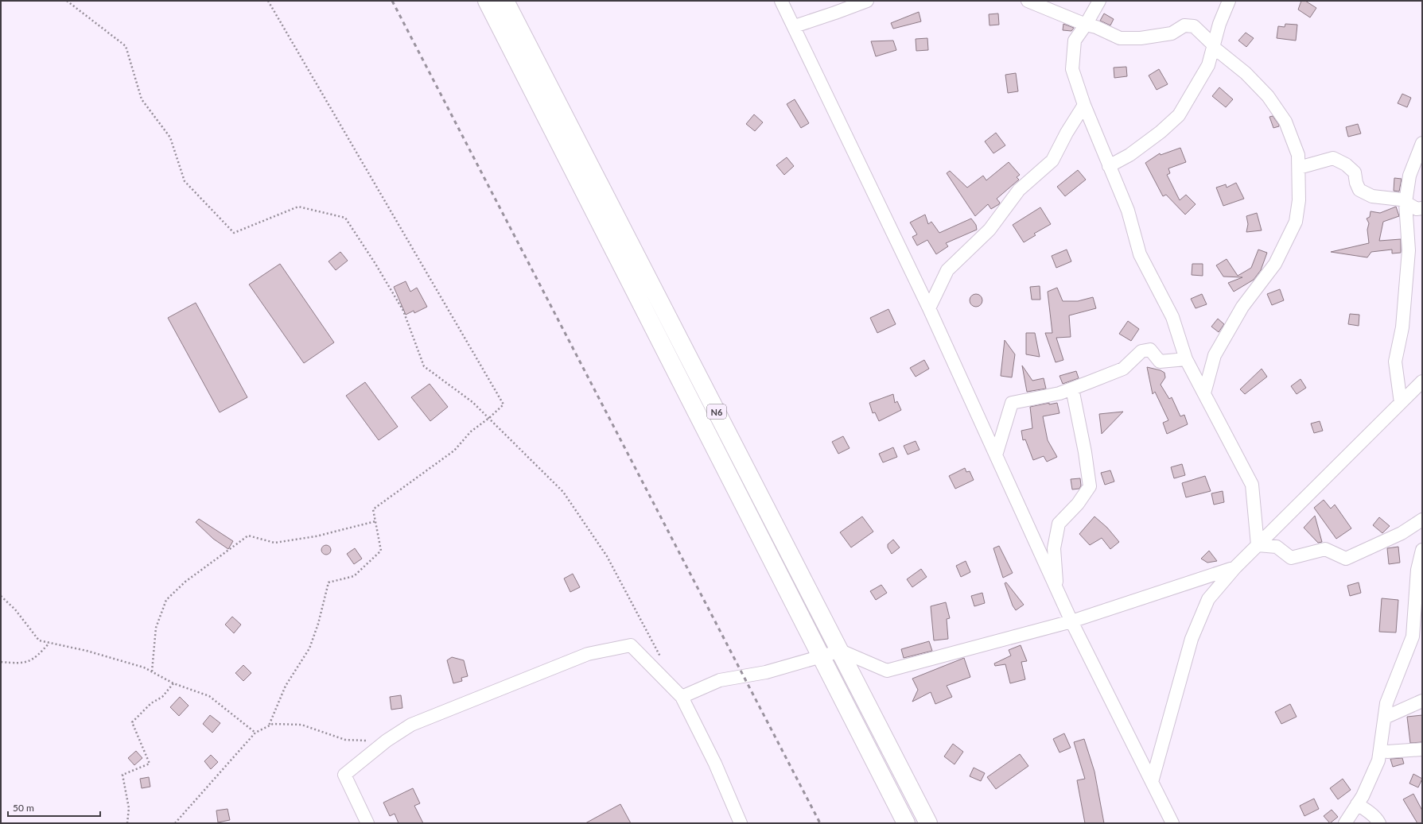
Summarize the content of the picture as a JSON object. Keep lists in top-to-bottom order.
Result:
{
  "streets": {
    "highway": ["N6"]
  },
  "scale_bar": "50 m"
}
